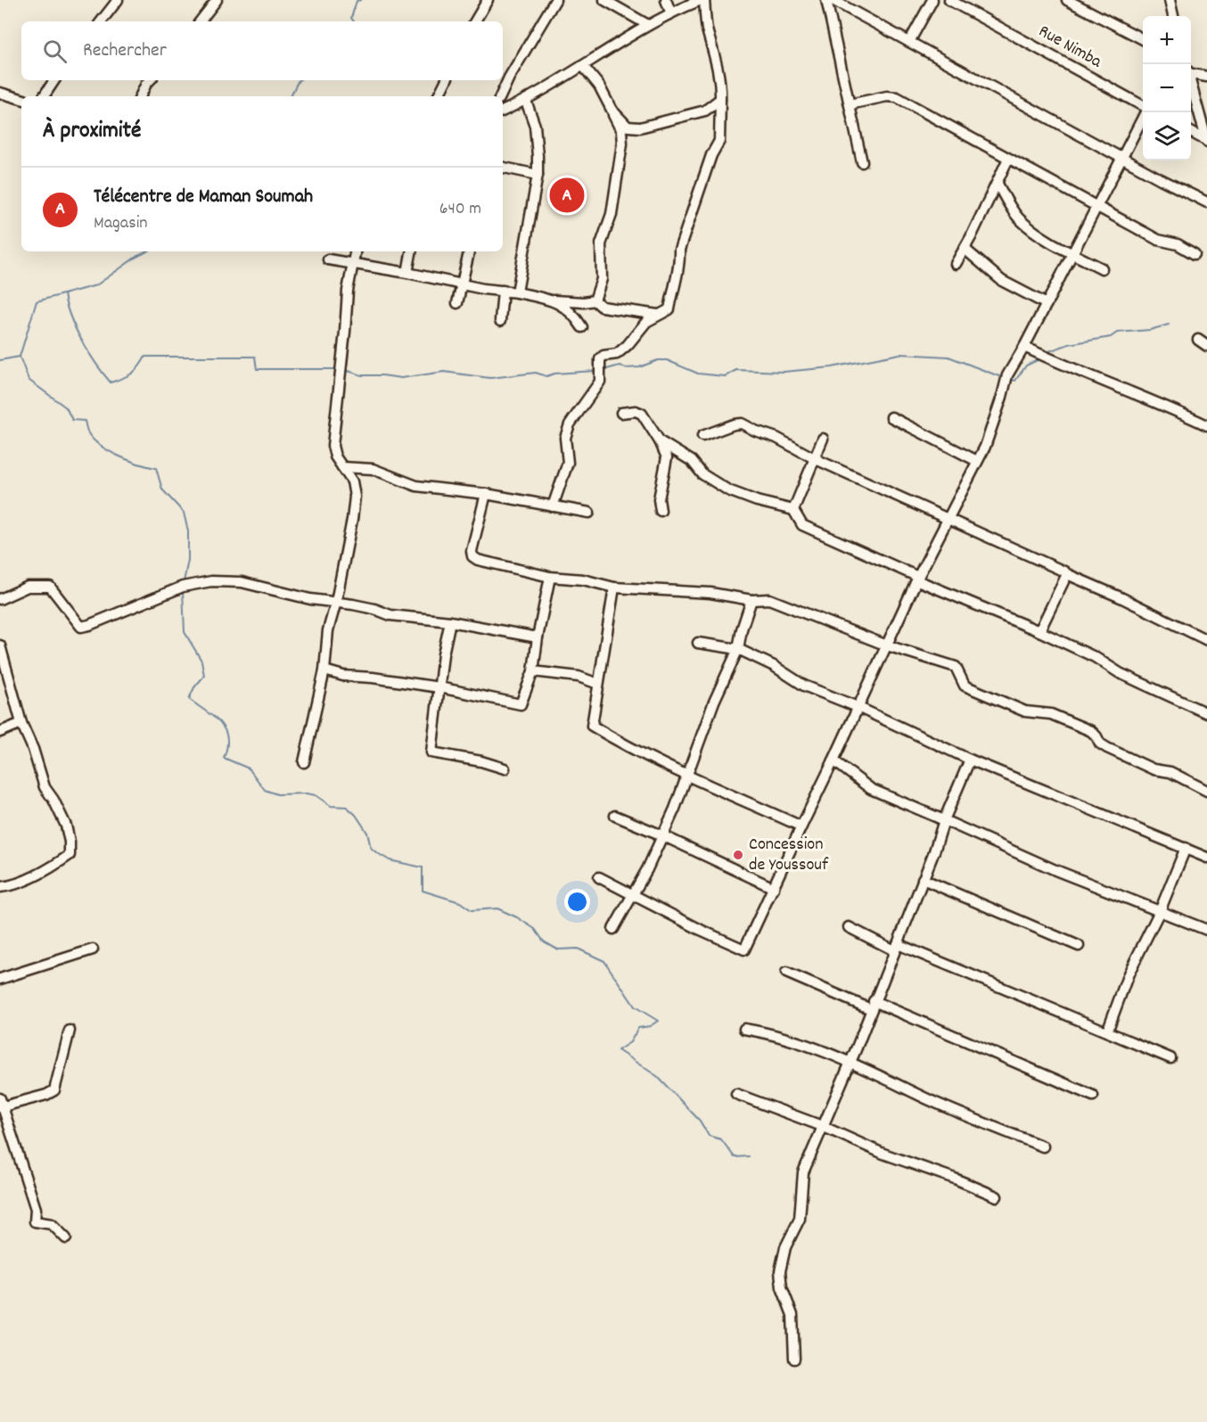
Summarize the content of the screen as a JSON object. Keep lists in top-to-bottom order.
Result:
{
  "streets": {
    "street": ["Rue Nimba"]
  },
  "places": ["Concession de Youssouf"],
  "page": {
    "map_buttons": ["+", "−"],
    "search": "Rechercher",
    "heading": "À proximité",
    "list": [
      {
        "mark": "A",
        "name": "Télécentre de Maman Soumah",
        "note": "Magasin",
        "value": "640 m"
      }
    ],
    "pins": "A"
  }
}
